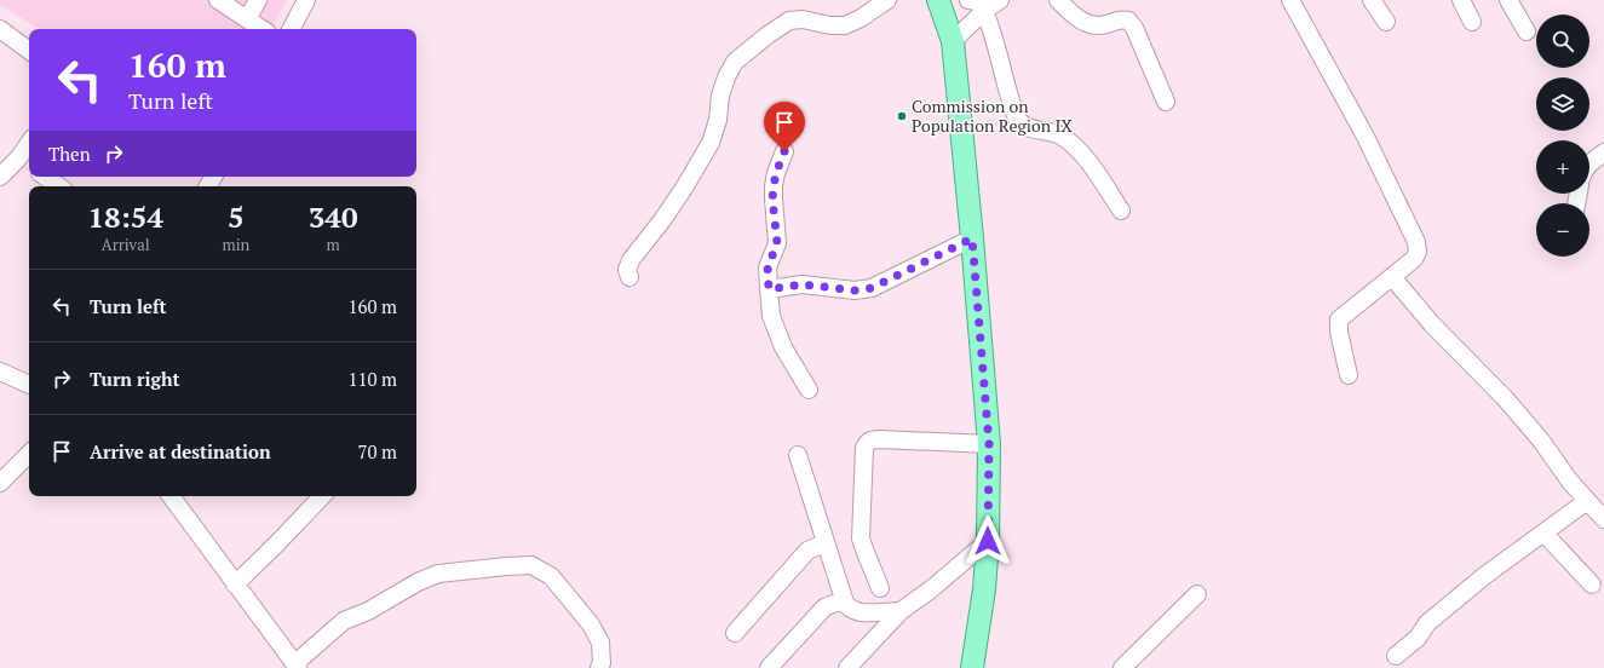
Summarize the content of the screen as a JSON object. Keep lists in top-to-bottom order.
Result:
{
  "places": ["Commission on Population Region IX"],
  "page": {
    "map_buttons": ["+", "−"],
    "turn": ["160 m", "Turn left"],
    "then": "Then",
    "eta": [
      "18:54",
      "Arrival",
      "5",
      "min",
      "340",
      "m"
    ],
    "list": [
      {
        "name": "Turn left",
        "value": "160 m"
      },
      {
        "name": "Turn right",
        "value": "110 m"
      },
      {
        "name": "Arrive at destination",
        "value": "70 m"
      }
    ]
  }
}
